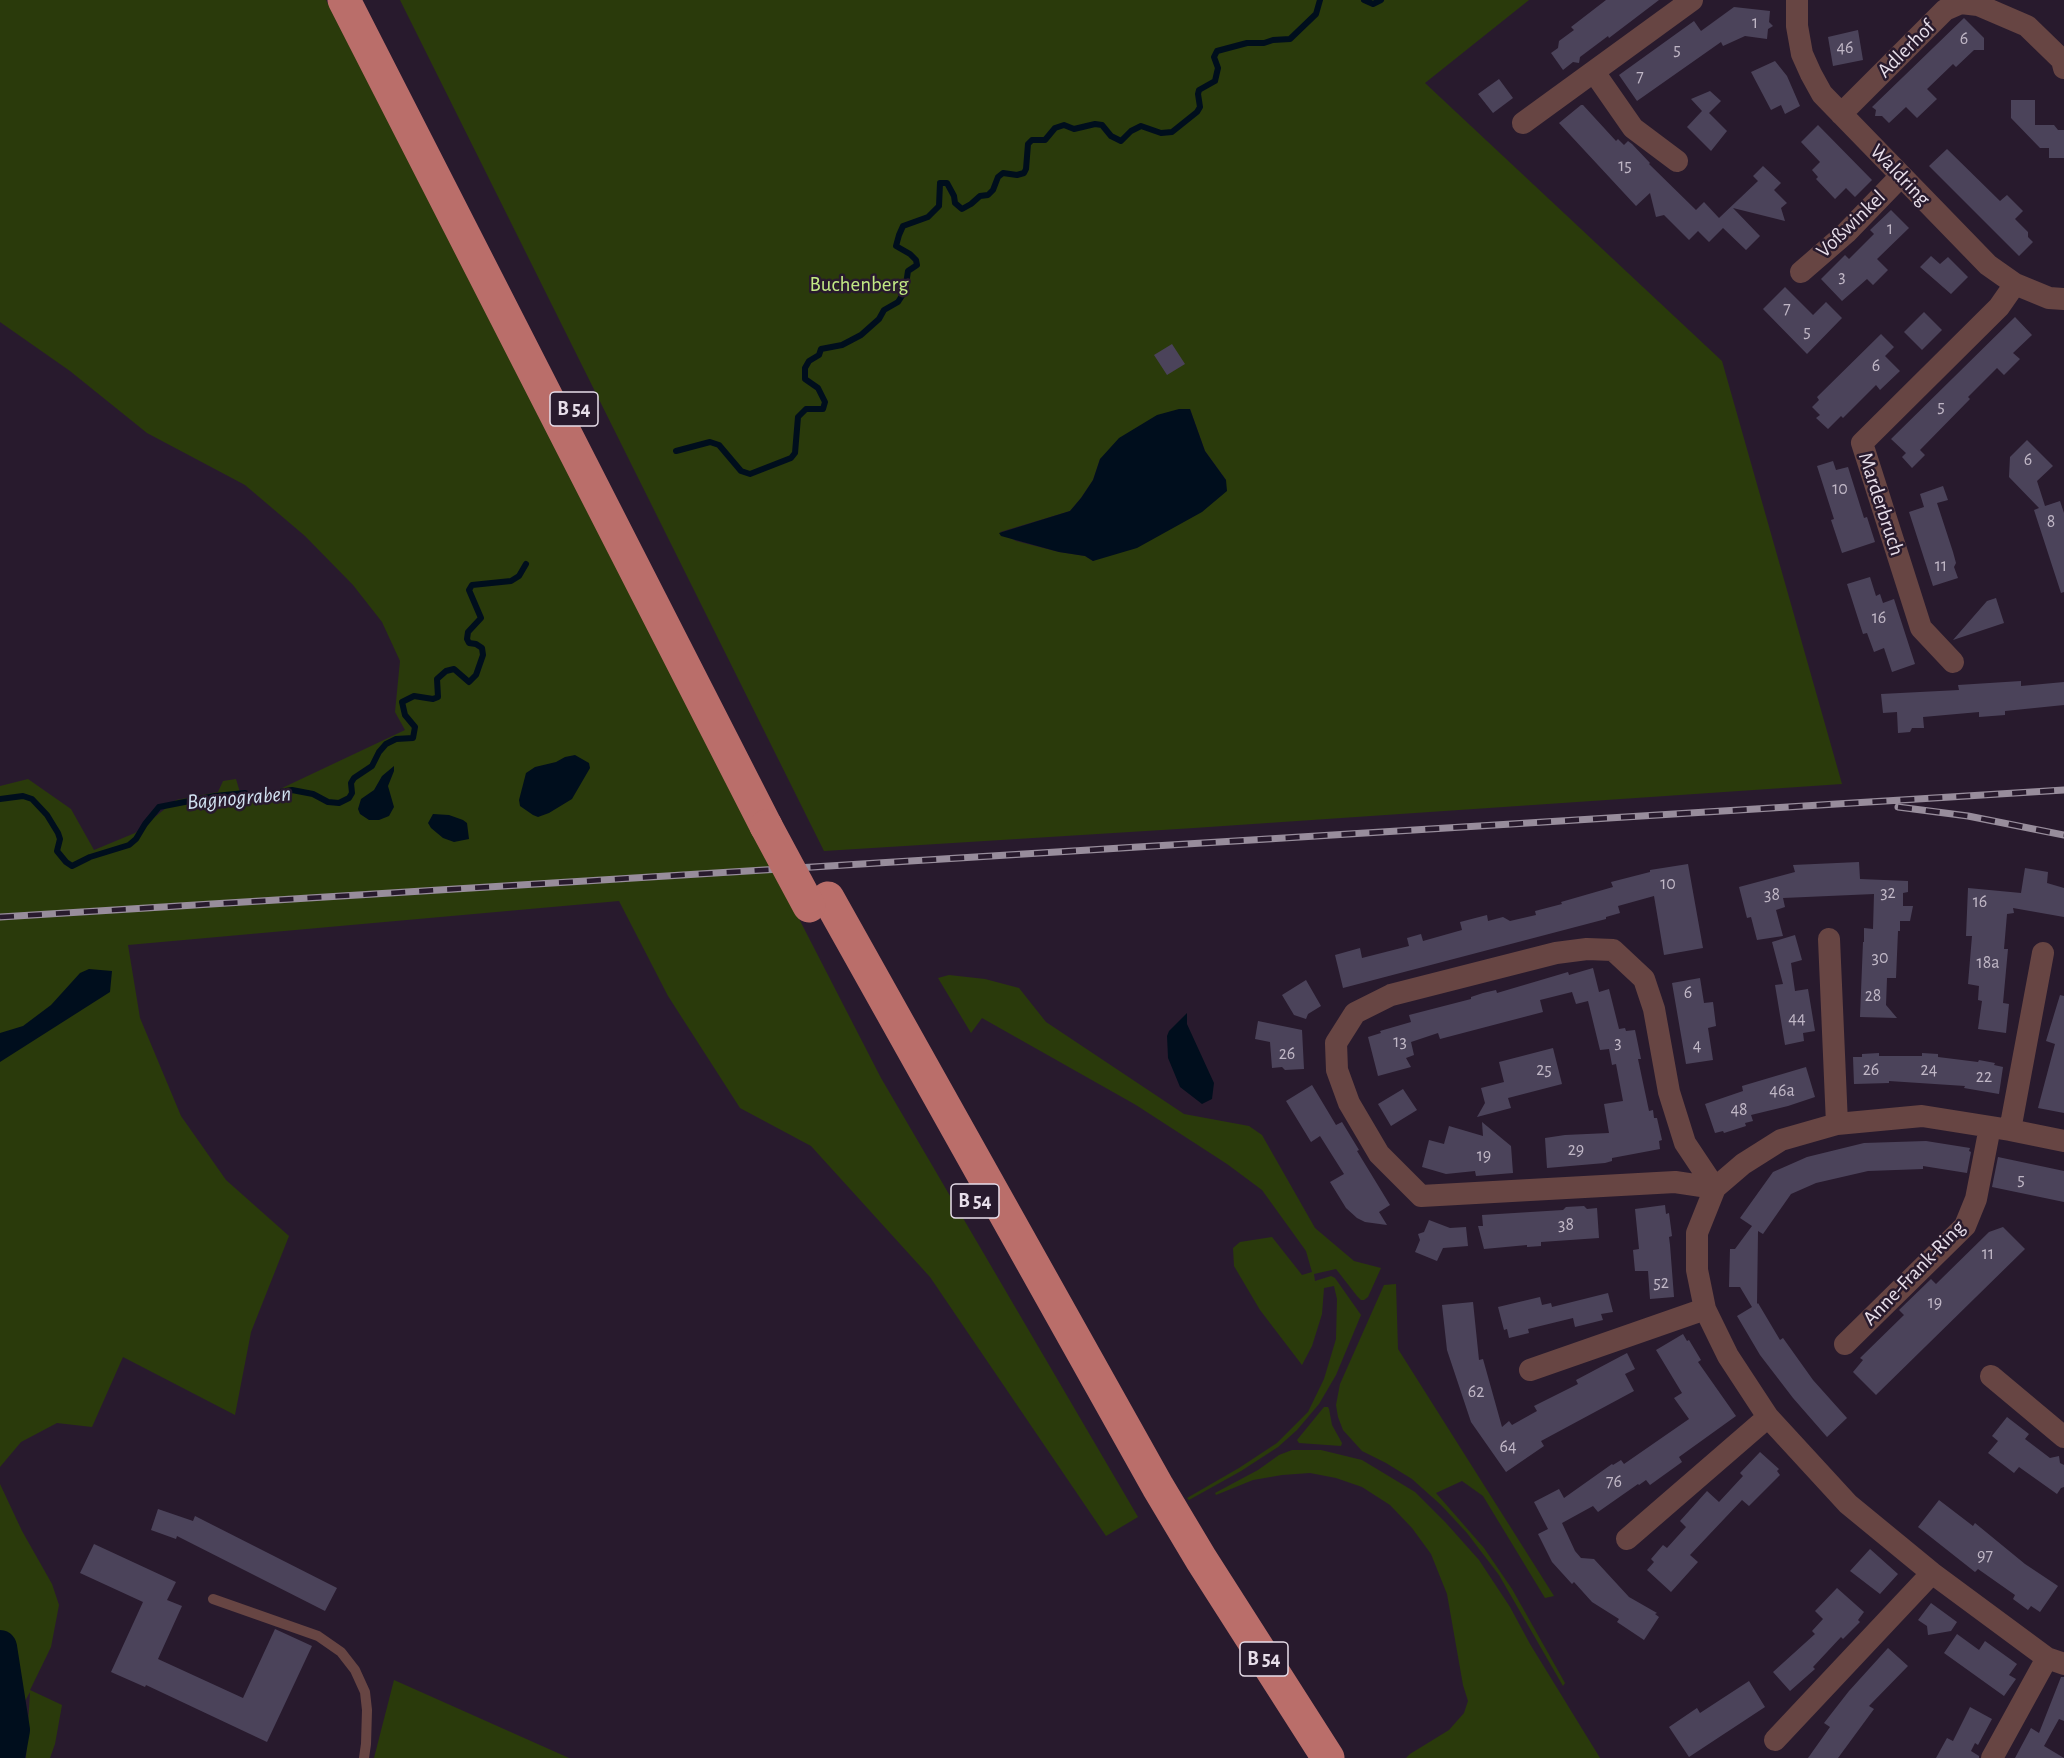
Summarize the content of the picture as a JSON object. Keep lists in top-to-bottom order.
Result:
{
  "streets": {
    "highway": ["B 54"],
    "street": [
      "Adlerhof",
      "Waldring",
      "Voßwinkel",
      "Marderbruch",
      "Anne-Frank-Ring"
    ]
  },
  "crossings": [
    ["Adlerhof", "Waldring"],
    ["Waldring", "Voßwinkel"],
    ["Waldring", "Marderbruch"]
  ],
  "water": ["Bagnograben"],
  "parks": ["Buchenberg"],
  "house_numbers": [
    "1",
    "6",
    "46",
    "5",
    "7",
    "15",
    "1",
    "3",
    "7",
    "5",
    "6",
    "5",
    "6",
    "10",
    "8",
    "11",
    "16",
    "10",
    "32",
    "38",
    "16",
    "30",
    "18a",
    "6",
    "28",
    "44",
    "13",
    "3",
    "4",
    "26",
    "25",
    "26",
    "24",
    "22",
    "46a",
    "48",
    "29",
    "19",
    "5",
    "38",
    "11",
    "52",
    "19",
    "62",
    "64",
    "76",
    "97"
  ]
}
